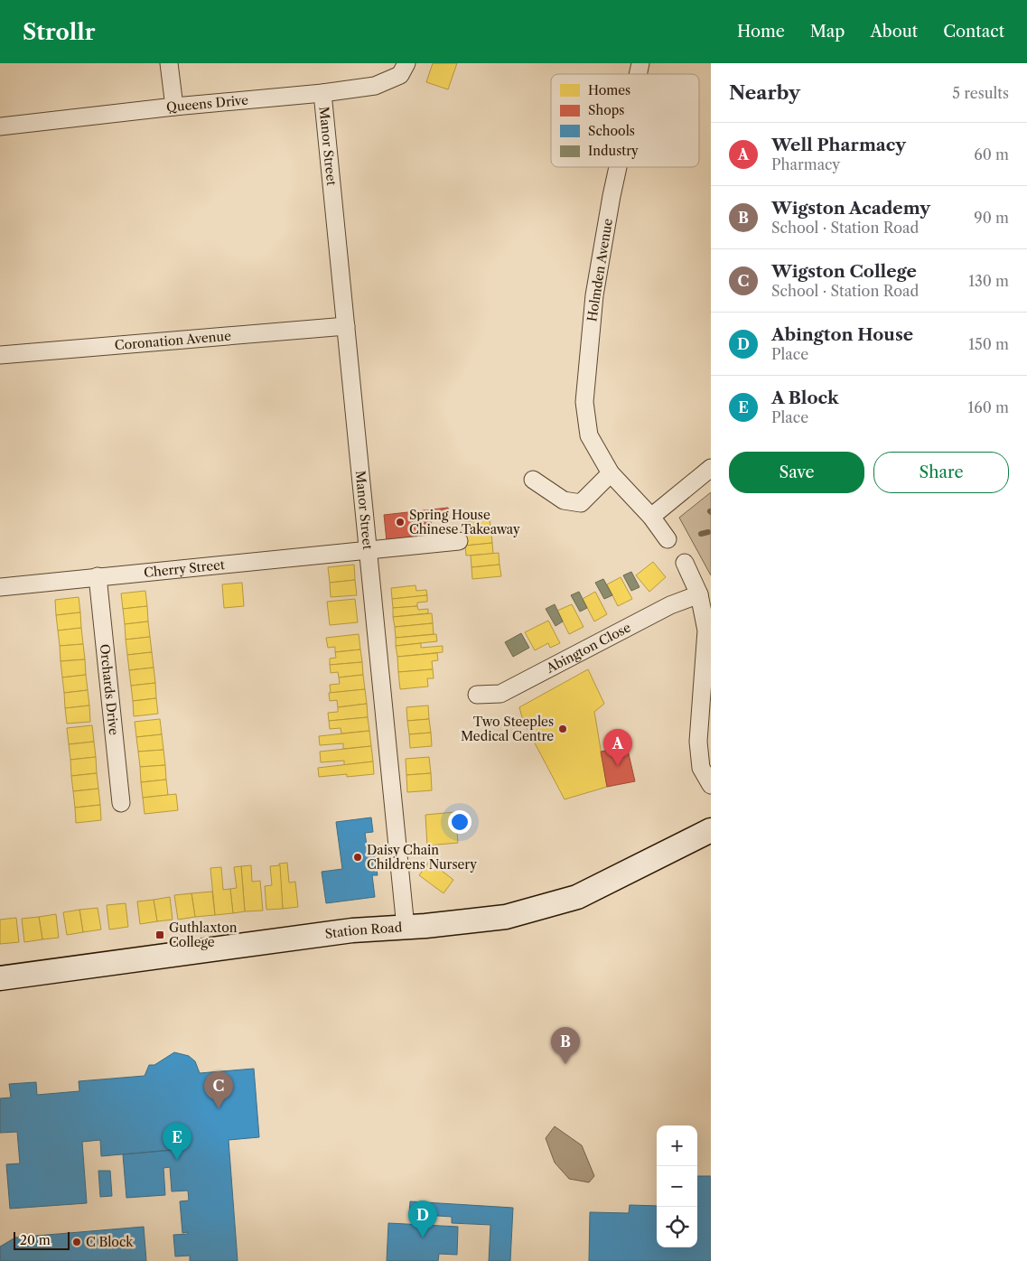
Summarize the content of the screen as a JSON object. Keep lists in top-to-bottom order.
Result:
{
  "streets": {
    "main road": ["Station Road"],
    "street": [
      "Queens Drive",
      "Manor Street",
      "Holmden Avenue",
      "Coronation Avenue",
      "Cherry Street",
      "Abington Close",
      "Orchards Drive"
    ]
  },
  "crossings": [
    ["Queens Drive", "Manor Street"],
    ["Manor Street", "Coronation Avenue"],
    ["Manor Street", "Cherry Street"],
    ["Manor Street", "Station Road"],
    ["Cherry Street", "Orchards Drive"]
  ],
  "places": {
    "other": [
      "Spring House Chinese Takeaway",
      "Two Steeples Medical Centre",
      "Daisy Chain Childrens Nursery",
      "C Block"
    ],
    "transit": ["Guthlaxton College"]
  },
  "legend": [
    "Homes",
    "Shops",
    "Schools",
    "Industry"
  ],
  "scale_bar": "20 m",
  "page": {
    "header": "Strollr",
    "nav": [
      "Home",
      "Map",
      "About",
      "Contact"
    ],
    "heading": ["Nearby", "5 results"],
    "list": [
      {
        "mark": "A",
        "name": "Well Pharmacy",
        "note": "Pharmacy",
        "value": "60 m"
      },
      {
        "mark": "B",
        "name": "Wigston Academy",
        "note": "School · Station Road",
        "value": "90 m"
      },
      {
        "mark": "C",
        "name": "Wigston College",
        "note": "School · Station Road",
        "value": "130 m"
      },
      {
        "mark": "D",
        "name": "Abington House",
        "note": "Place",
        "value": "150 m"
      },
      {
        "mark": "E",
        "name": "A Block",
        "note": "Place",
        "value": "160 m"
      }
    ],
    "buttons": ["Save", "Share"],
    "pins": [
      "A",
      "B",
      "C",
      "E",
      "D"
    ],
    "map_buttons": ["+", "−"],
    "scale": "20 m"
  }
}
